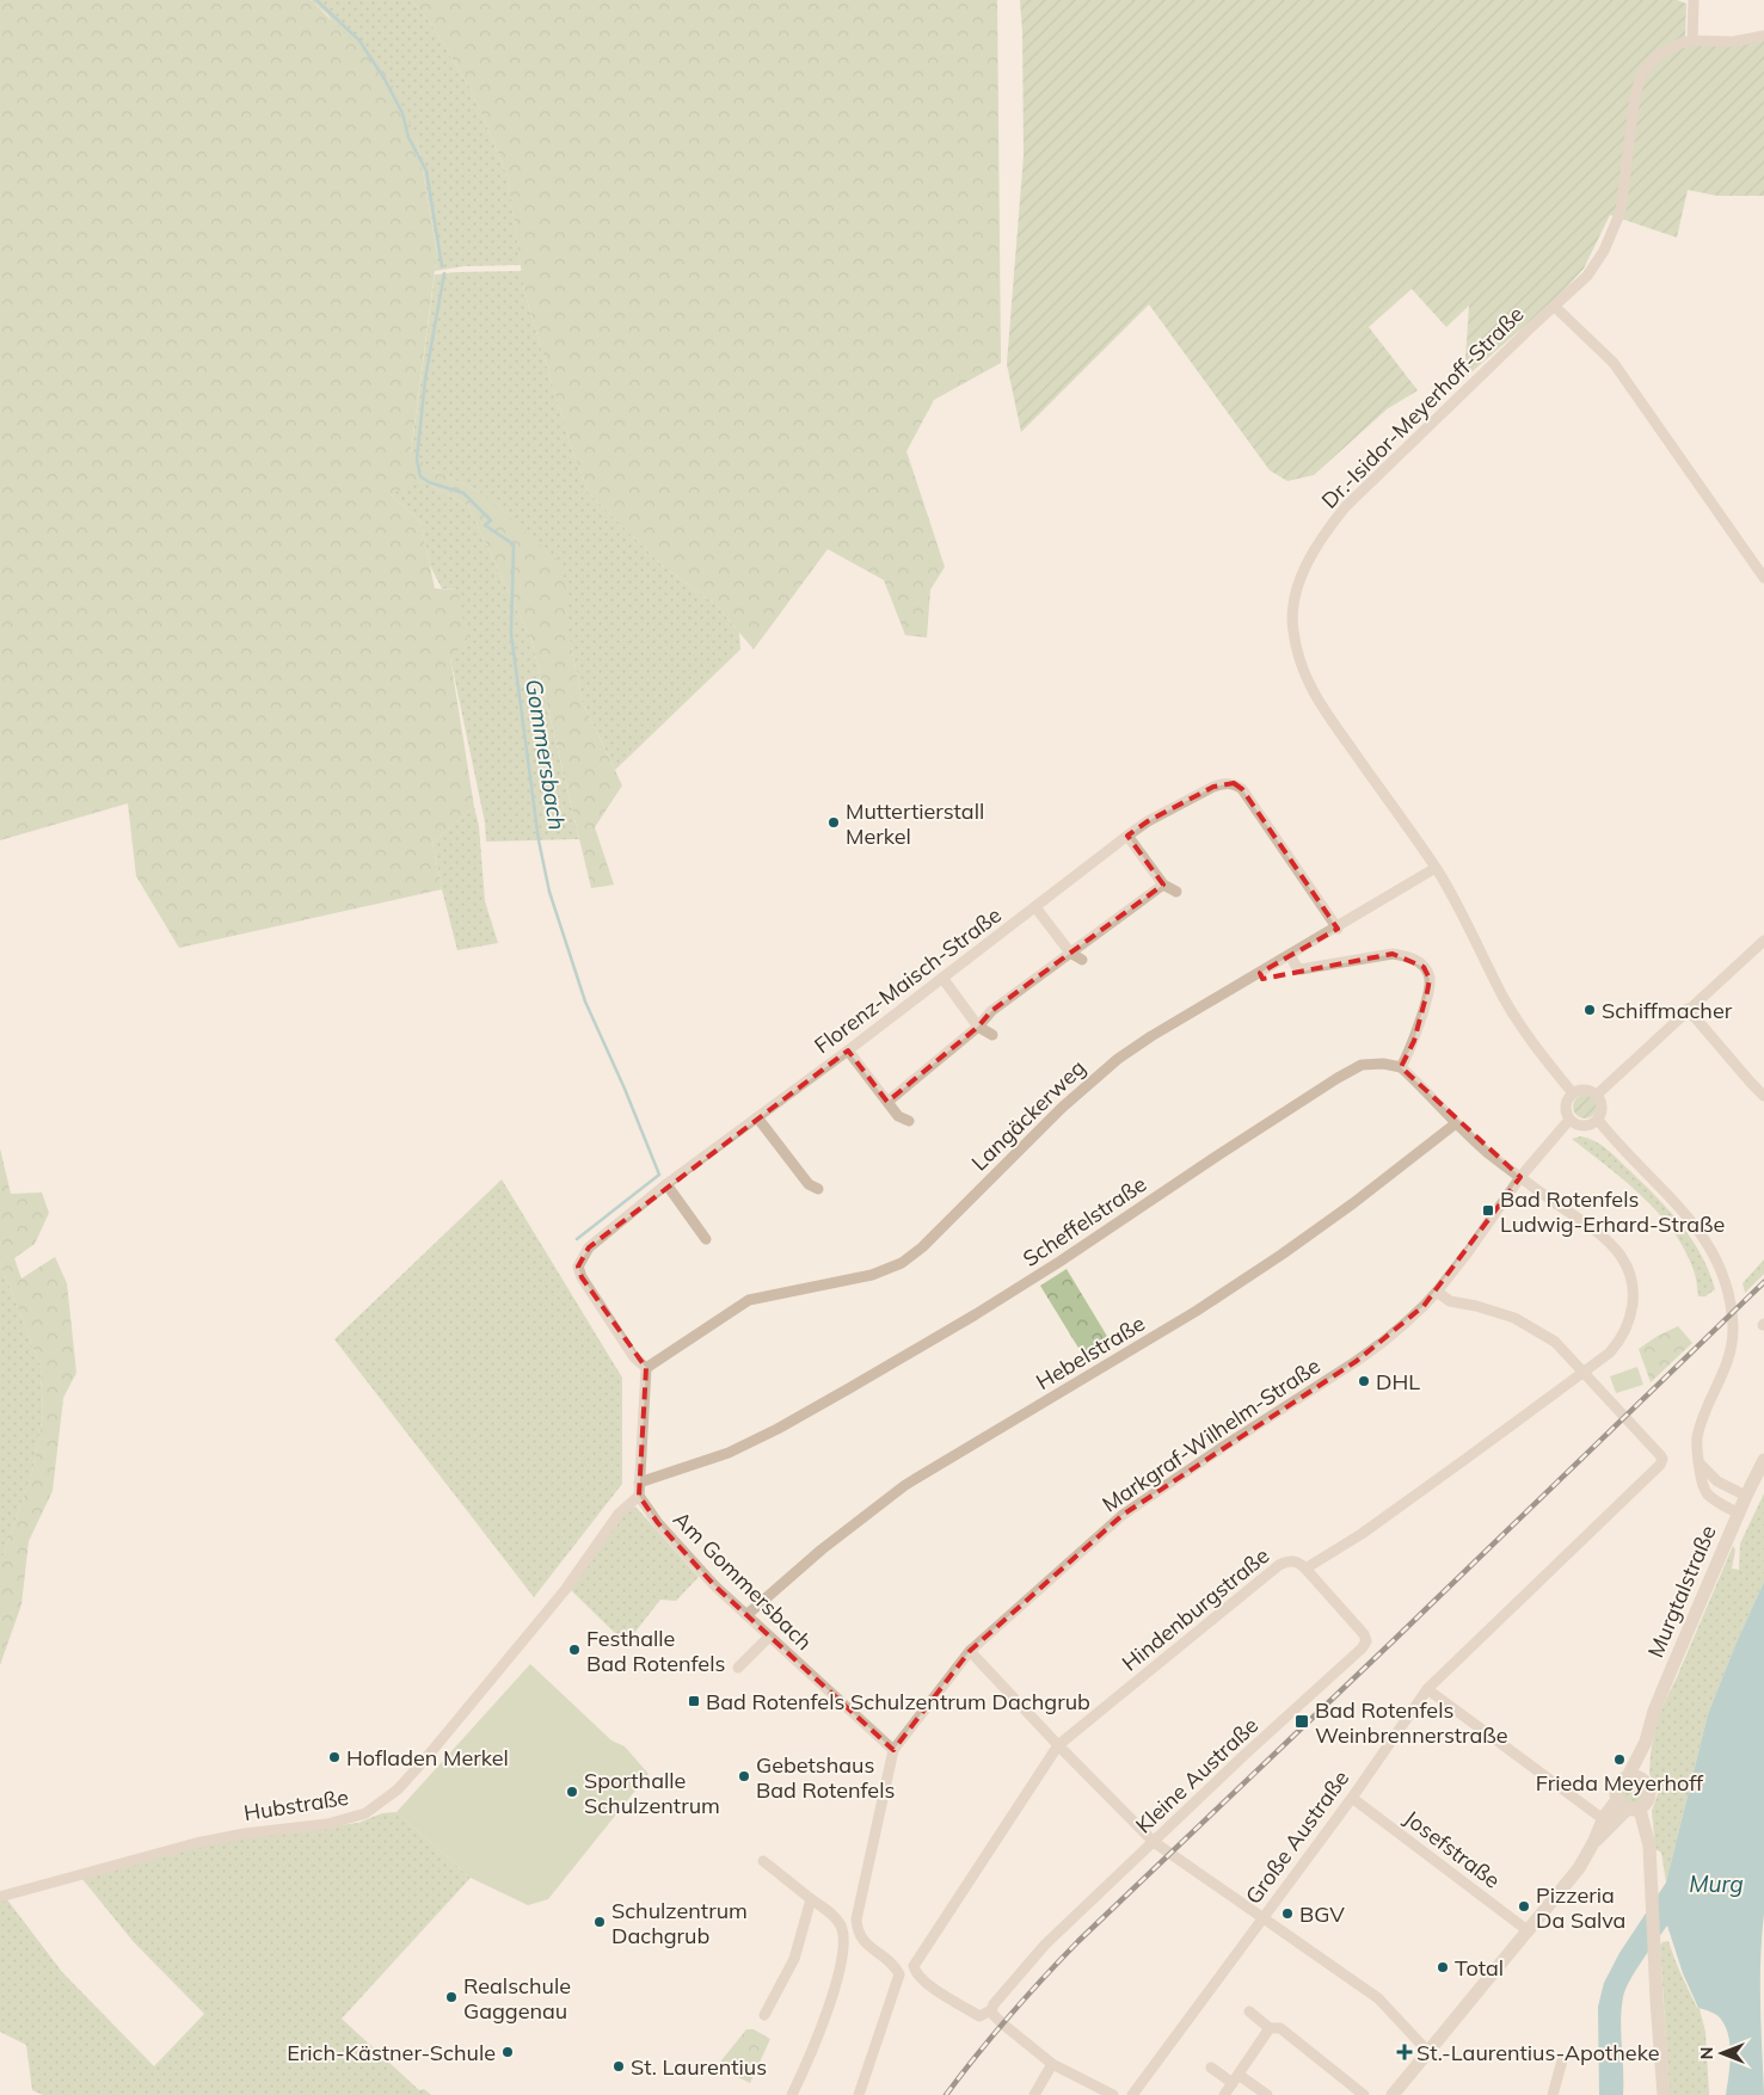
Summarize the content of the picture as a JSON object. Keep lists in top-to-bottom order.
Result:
{
  "streets": {
    "street": [
      "Dr.-Isidor-Meyerhoff-Straße",
      "Florenz-Maisch-Straße",
      "Langäckerweg",
      "Scheffelstraße",
      "Hebelstraße",
      "Markgraf-Wilhelm-Straße",
      "Am Gommersbach",
      "Murgtalstraße",
      "Hindenburgstraße",
      "Kleine Austraße",
      "Hubstraße",
      "Große Austraße",
      "Josefstraße"
    ]
  },
  "crossings": [
    ["Dr.-Isidor-Meyerhoff-Straße", "Langäckerweg"],
    ["Dr.-Isidor-Meyerhoff-Straße", "Markgraf-Wilhelm-Straße"],
    ["Florenz-Maisch-Straße", "Langäckerweg"],
    ["Hebelstraße", "Am Gommersbach"],
    ["Markgraf-Wilhelm-Straße", "Am Gommersbach"],
    ["Am Gommersbach", "Hubstraße"],
    ["Murgtalstraße", "Josefstraße"],
    ["Hindenburgstraße", "Kleine Austraße"],
    ["Große Austraße", "Josefstraße"]
  ],
  "water": ["Gommersbach", "Murg"],
  "places": {
    "other": [
      "Muttertierstall Merkel",
      "Schiffmacher",
      "DHL",
      "Festhalle Bad Rotenfels",
      "Hofladen Merkel",
      "Frieda Meyerhoff",
      "Gebetshaus Bad Rotenfels",
      "Sporthalle Schulzentrum",
      "Pizzeria Da Salva",
      "BGV",
      "Schulzentrum Dachgrub",
      "Total",
      "Realschule Gaggenau",
      "Erich-Kästner-Schule",
      "St. Laurentius"
    ],
    "transit": ["Bad Rotenfels Ludwig-Erhard-Straße", "Bad Rotenfels Schulzentrum Dachgrub", "Bad Rotenfels Weinbrennerstraße"],
    "health": ["St.-Laurentius-Apotheke"]
  },
  "north": "left"
}
